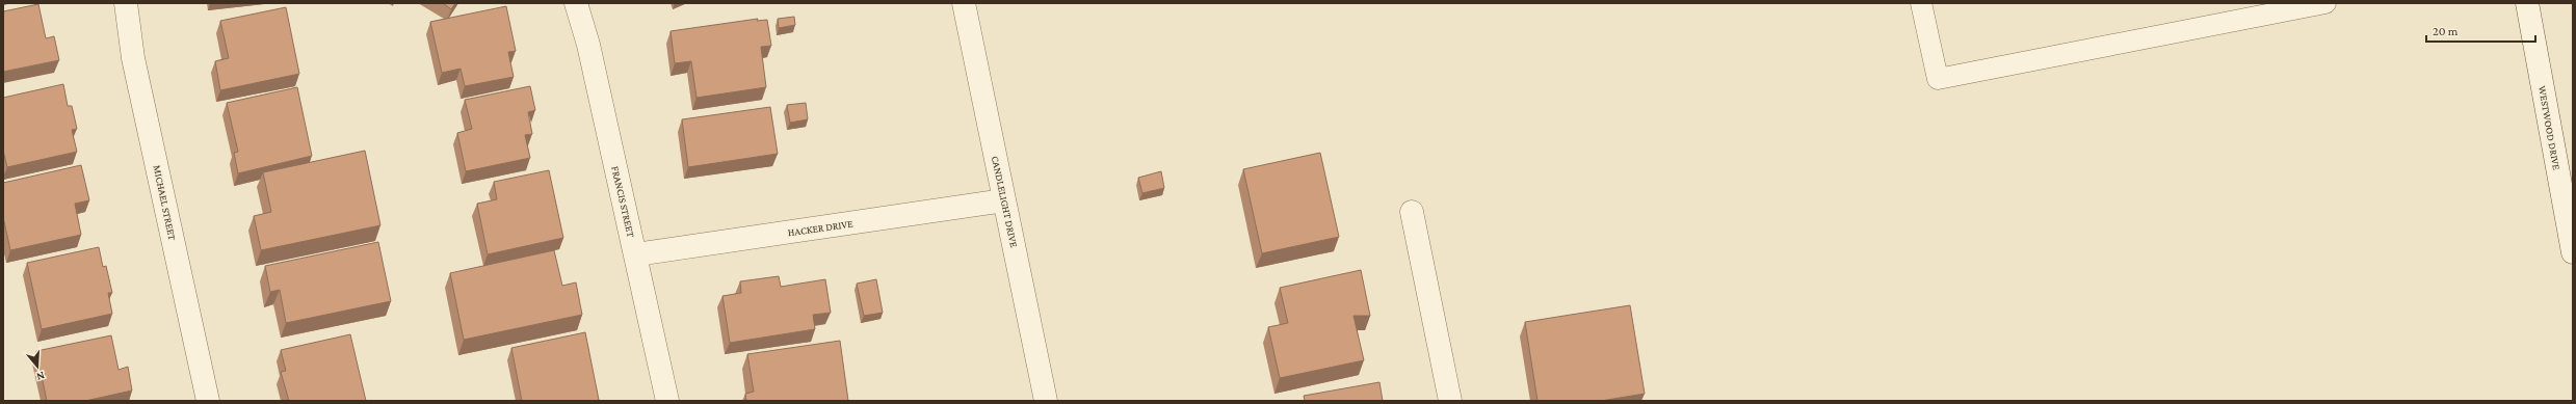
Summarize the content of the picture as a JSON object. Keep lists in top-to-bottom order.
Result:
{
  "streets": {
    "street": [
      "WESTWOOD DRIVE",
      "FRANCIS STREET",
      "CANDLELIGHT DRIVE",
      "MICHAEL STREET",
      "HACKER DRIVE"
    ]
  },
  "crossings": [
    ["FRANCIS STREET", "HACKER DRIVE"],
    ["CANDLELIGHT DRIVE", "HACKER DRIVE"]
  ],
  "scale_bar": "20 m",
  "north": "bottom"
}
